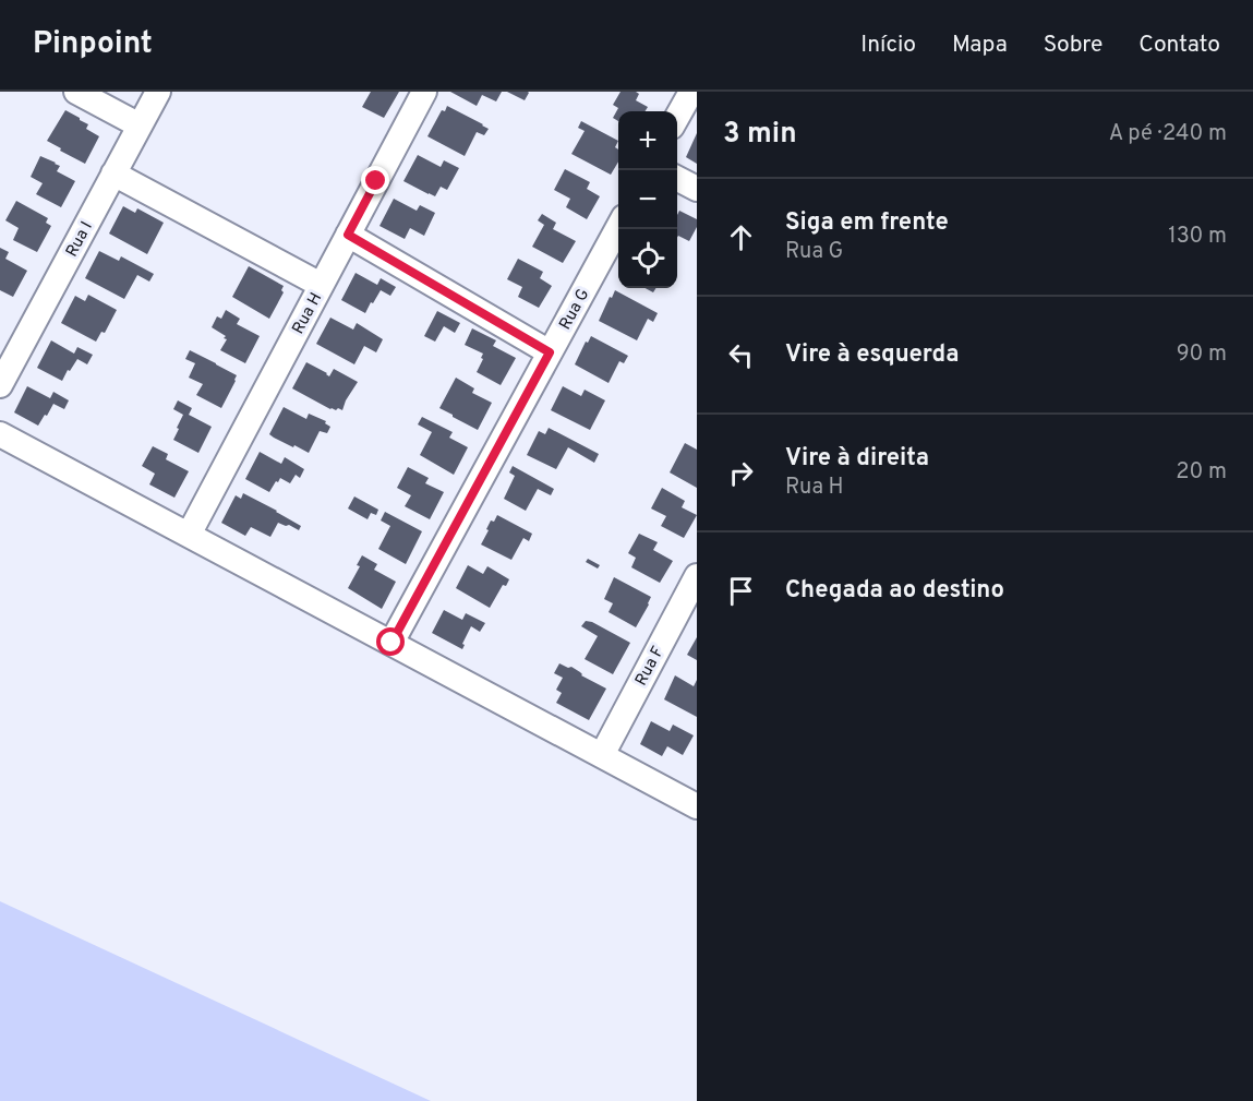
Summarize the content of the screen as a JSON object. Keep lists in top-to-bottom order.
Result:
{
  "streets": {
    "street": [
      "Rua I",
      "Rua G",
      "Rua H",
      "Rua F"
    ]
  },
  "page": {
    "header": "Pinpoint",
    "nav": [
      "Início",
      "Mapa",
      "Sobre",
      "Contato"
    ],
    "heading": ["3 min", "A pé · 240 m"],
    "map_buttons": ["+", "−"],
    "list": [
      ["Siga em frente", "Rua G", "130 m"],
      ["Vire à esquerda", "90 m"],
      ["Vire à direita", "Rua H", "20 m"],
      "Chegada ao destino"
    ]
  }
}
